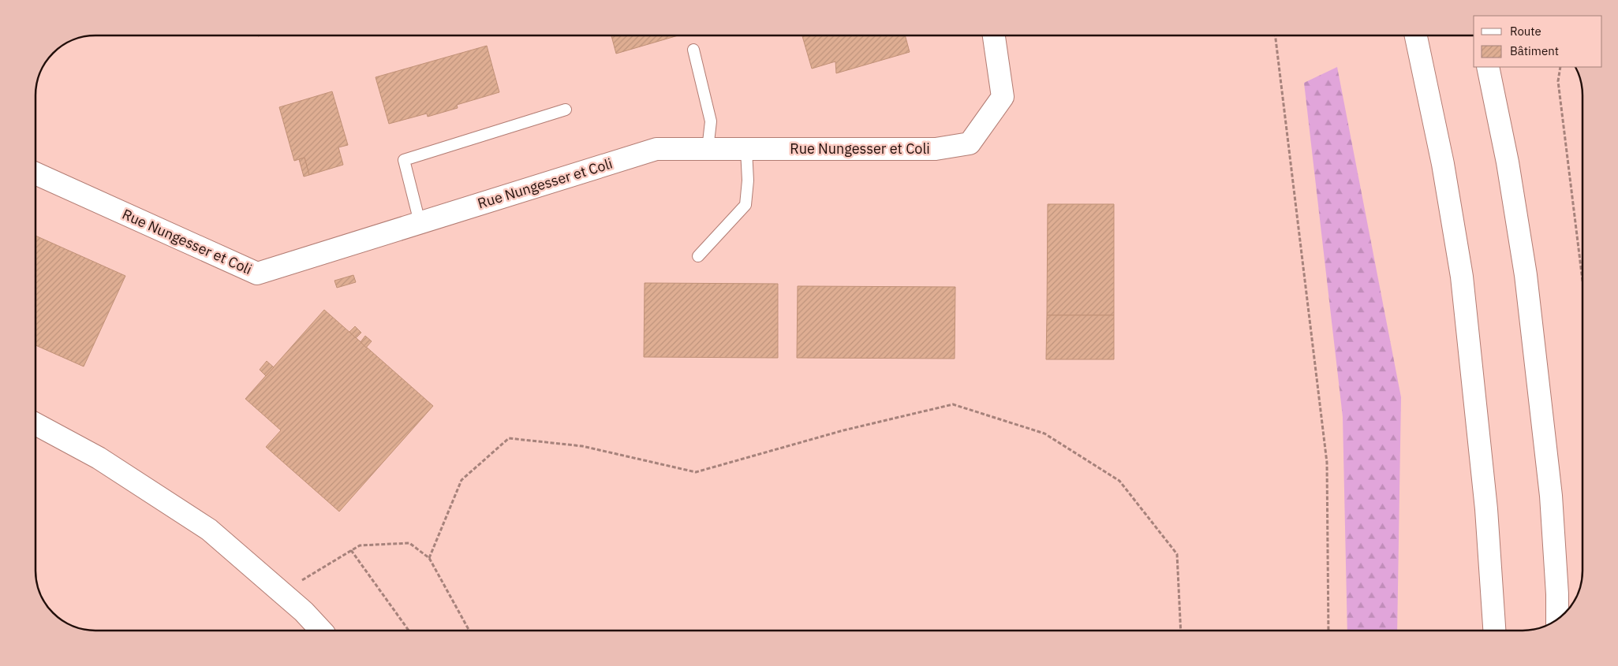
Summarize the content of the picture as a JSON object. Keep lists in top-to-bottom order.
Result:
{
  "streets": {
    "main road": ["Rue Nungesser et Coli"]
  },
  "legend": ["Route", "Bâtiment"]
}
